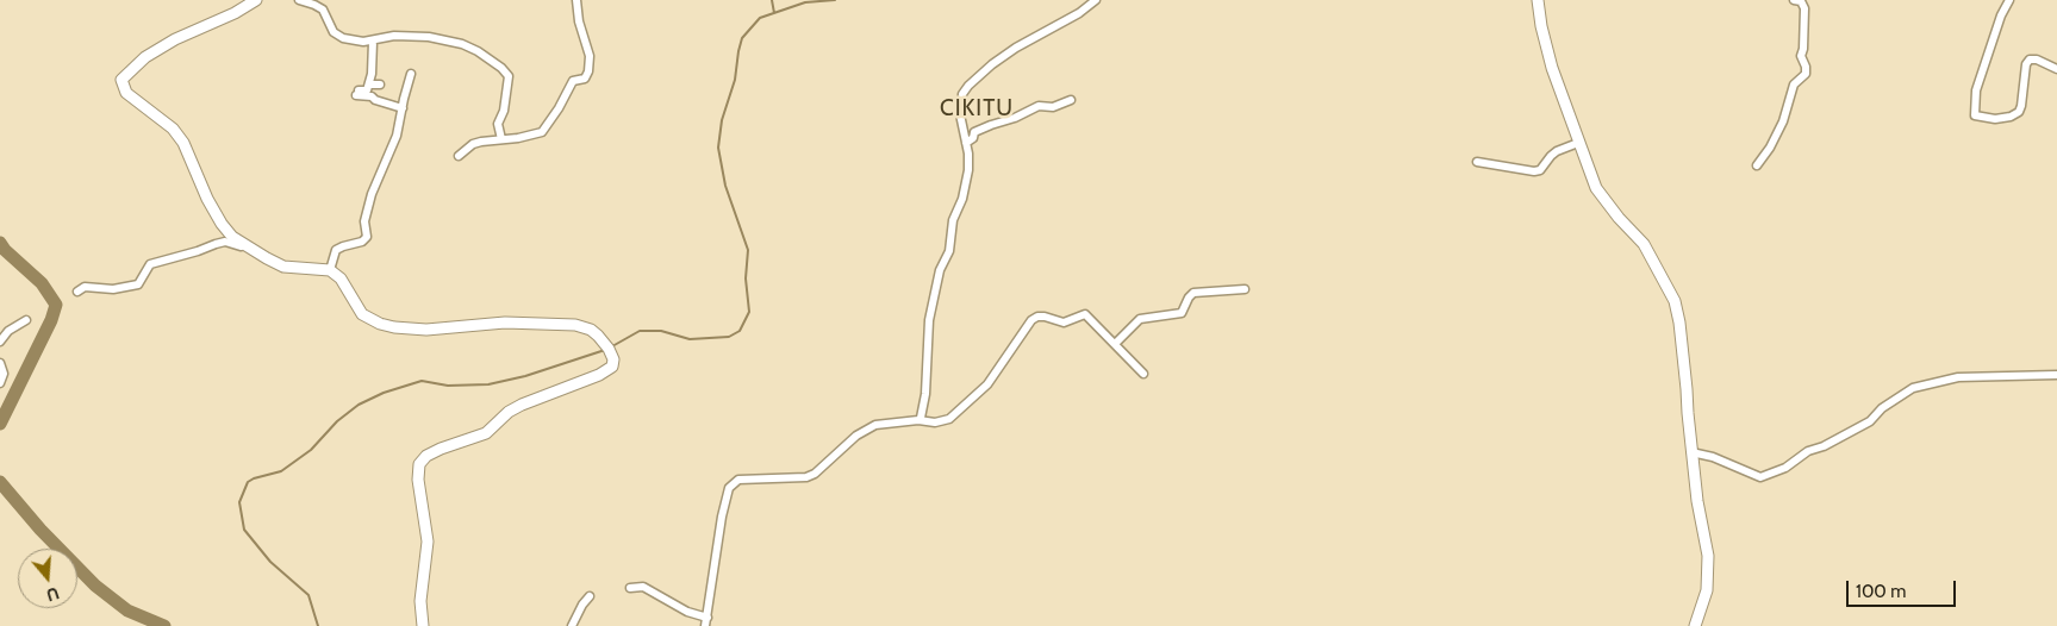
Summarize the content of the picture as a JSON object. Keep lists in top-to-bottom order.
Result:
{
  "districts": ["CIKITU"],
  "scale_bar": "100 m",
  "north": "bottom"
}
